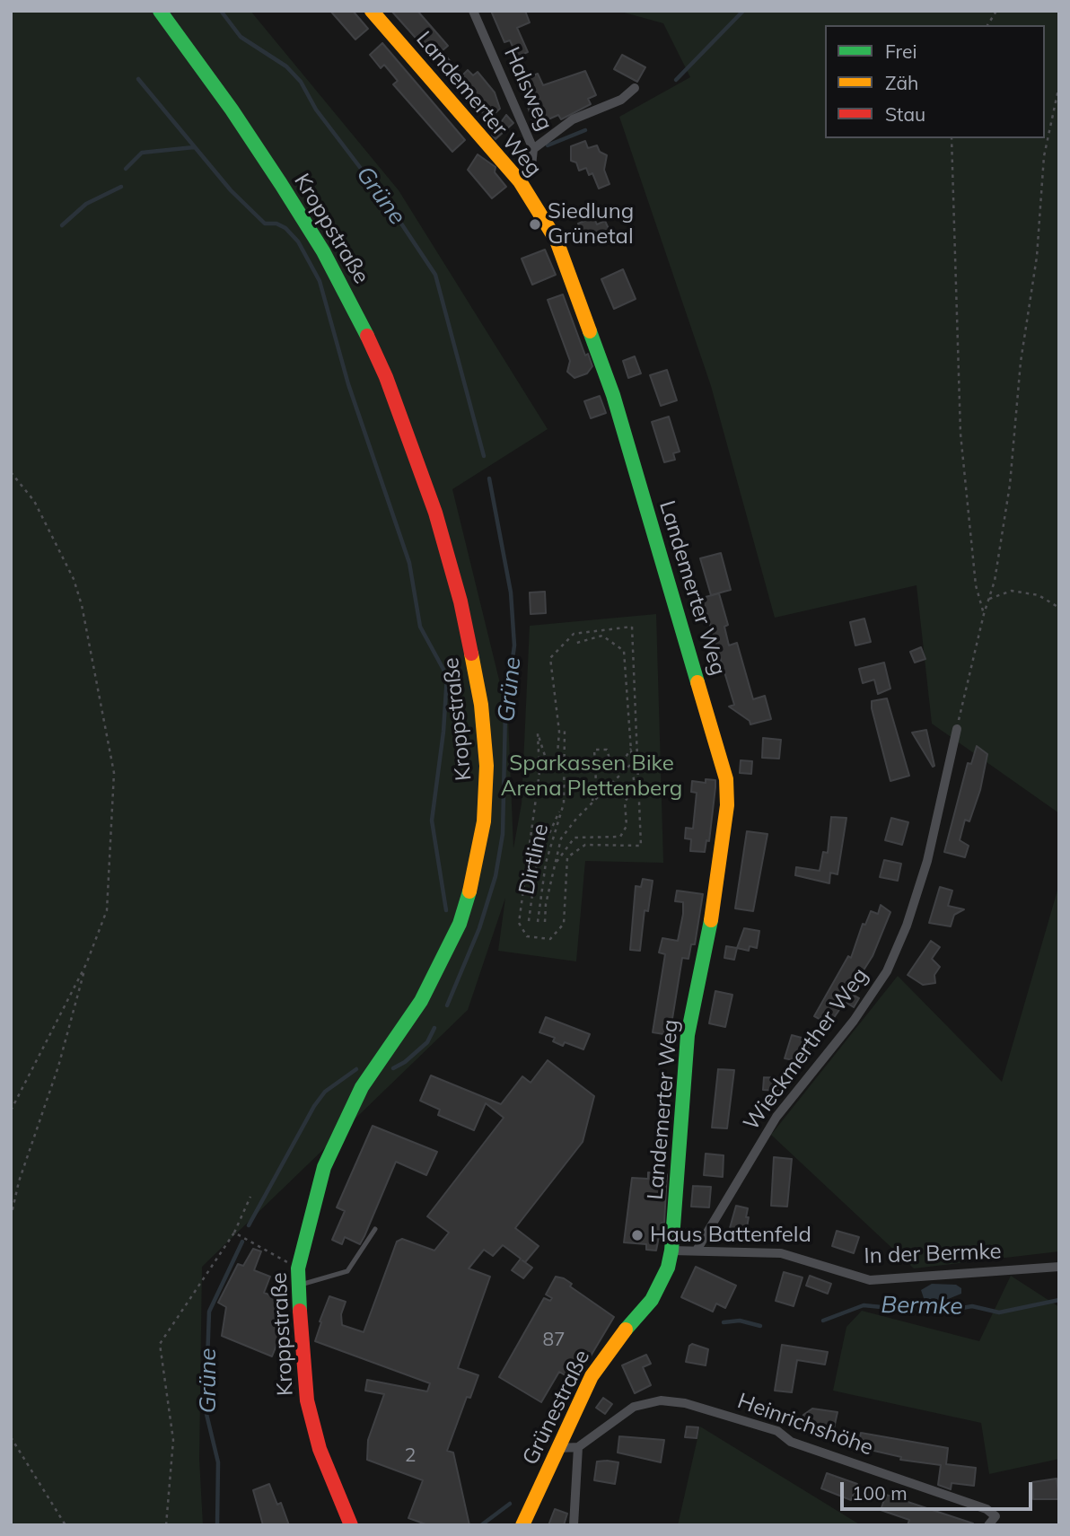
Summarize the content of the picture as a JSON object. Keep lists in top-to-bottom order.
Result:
{
  "streets": {
    "street": [
      "Halsweg",
      "Landemerter Weg",
      "Kroppstraße",
      "Wieckmerther Weg",
      "In der Bermke",
      "Grünestraße",
      "Heinrichshöhe"
    ],
    "path": ["Dirtline"]
  },
  "crossings": [
    ["Halsweg", "Landemerter Weg"],
    ["Landemerter Weg", "Grünestraße"],
    ["Wieckmerther Weg", "In der Bermke"]
  ],
  "water": ["Grüne", "Bermke"],
  "parks": ["Sparkassen Bike Arena Plettenberg"],
  "places": ["Siedlung Grünetal", "Haus Battenfeld"],
  "house_numbers": ["87", "2"],
  "legend": ["Frei", "Zäh", "Stau"],
  "scale_bar": "100 m"
}
